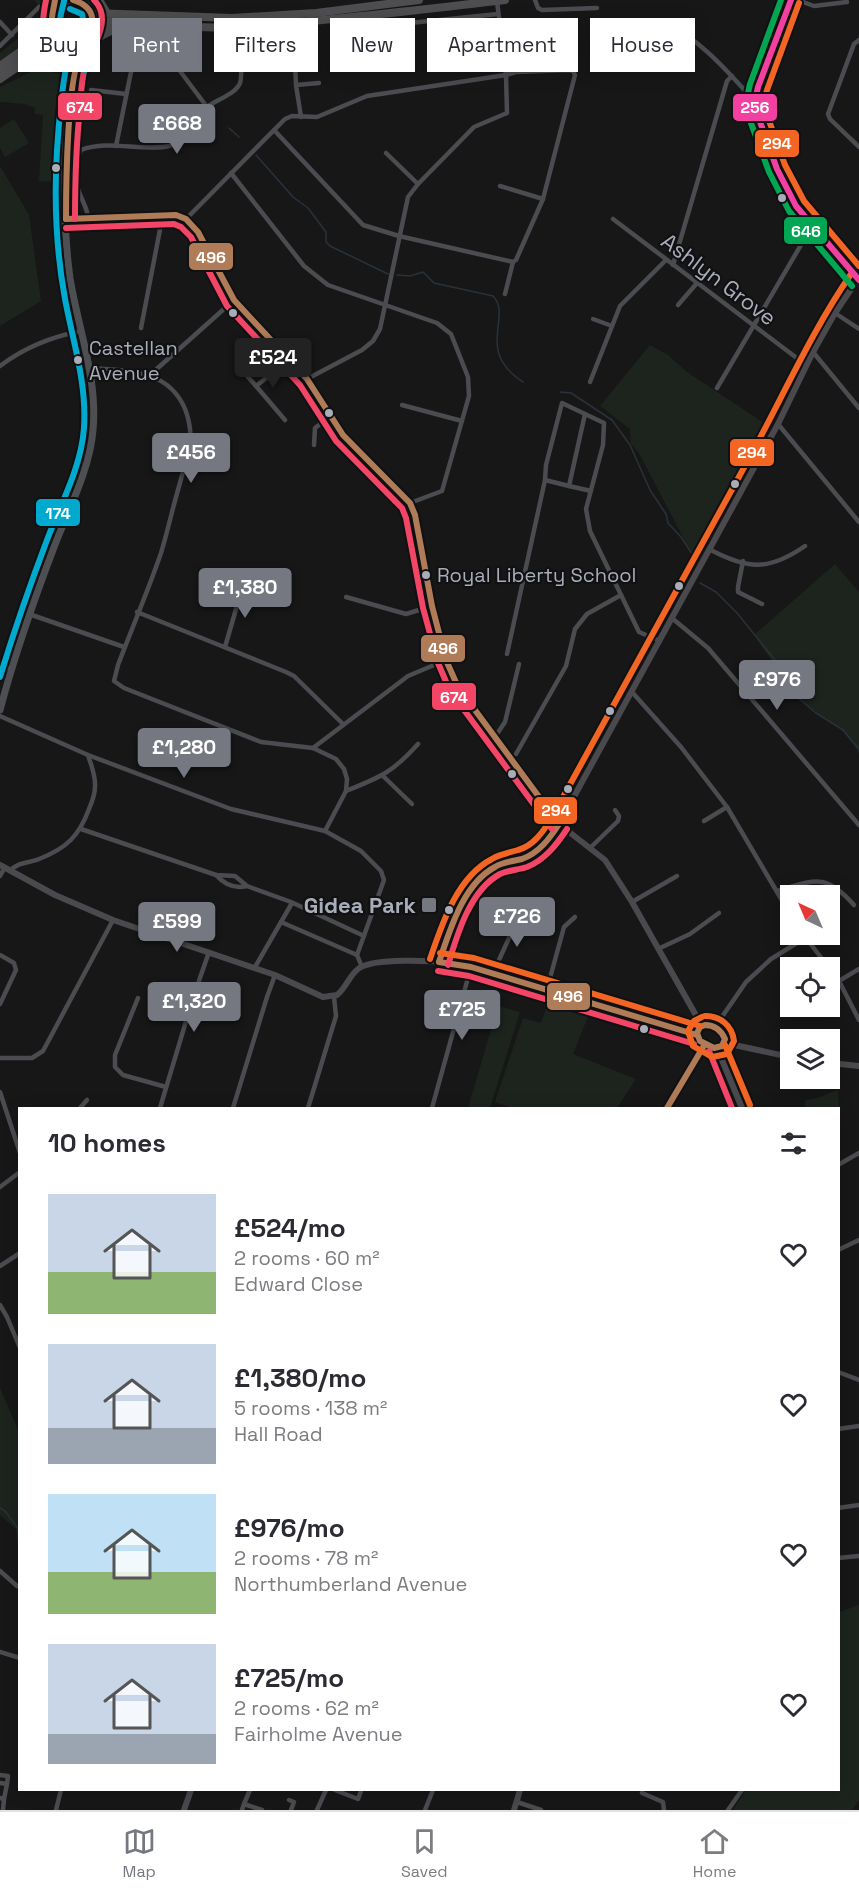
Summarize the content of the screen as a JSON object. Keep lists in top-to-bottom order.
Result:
{
  "streets": {
    "street": ["Ashlyn Grove"]
  },
  "places": {
    "other": ["Castellan Avenue", "Royal Liberty School"],
    "transit": ["Gidea Park"]
  },
  "lines": [
    "transit line 496",
    "transit line 674",
    "transit line 256",
    "transit line 646",
    "transit line 174",
    "transit line 294"
  ],
  "north": "top left",
  "page": {
    "chip": [
      "Buy",
      "Rent",
      "Filters",
      "New",
      "Apartment",
      "House"
    ],
    "price": [
      "£668",
      "£524",
      "£456",
      "£1,380",
      "£976",
      "£1,280",
      "£726",
      "£599",
      "£1,320",
      "£725"
    ],
    "heading": "10 homes",
    "list": [
      {
        "name": "£524/mo",
        "note": "2 rooms · 60 m² · Edward Close"
      },
      {
        "name": "£1,380/mo",
        "note": "5 rooms · 138 m² · Hall Road"
      },
      {
        "name": "£976/mo",
        "note": "2 rooms · 78 m² · Northumberland Avenue"
      },
      {
        "name": "£725/mo",
        "note": "2 rooms · 62 m² · Fairholme Avenue"
      }
    ],
    "tabs": ["Map", "Saved", "Home"]
  }
}
